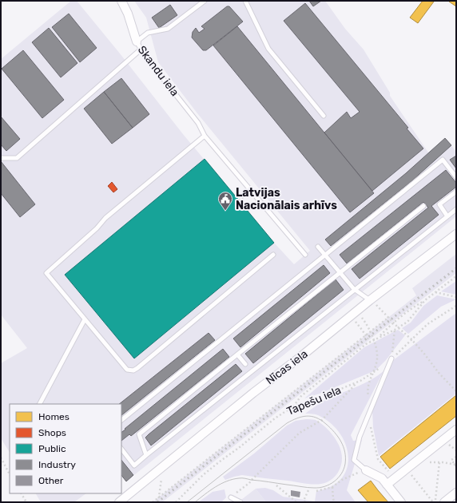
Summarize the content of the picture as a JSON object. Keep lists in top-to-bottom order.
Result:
{
  "streets": {
    "street": ["Skandu iela", "Nīcas iela"],
    "path": ["Tapešu iela"]
  },
  "places": {
    "public building": ["Latvijas Nacionālais arhīvs"]
  },
  "legend": [
    "Homes",
    "Shops",
    "Public",
    "Industry",
    "Other"
  ]
}
